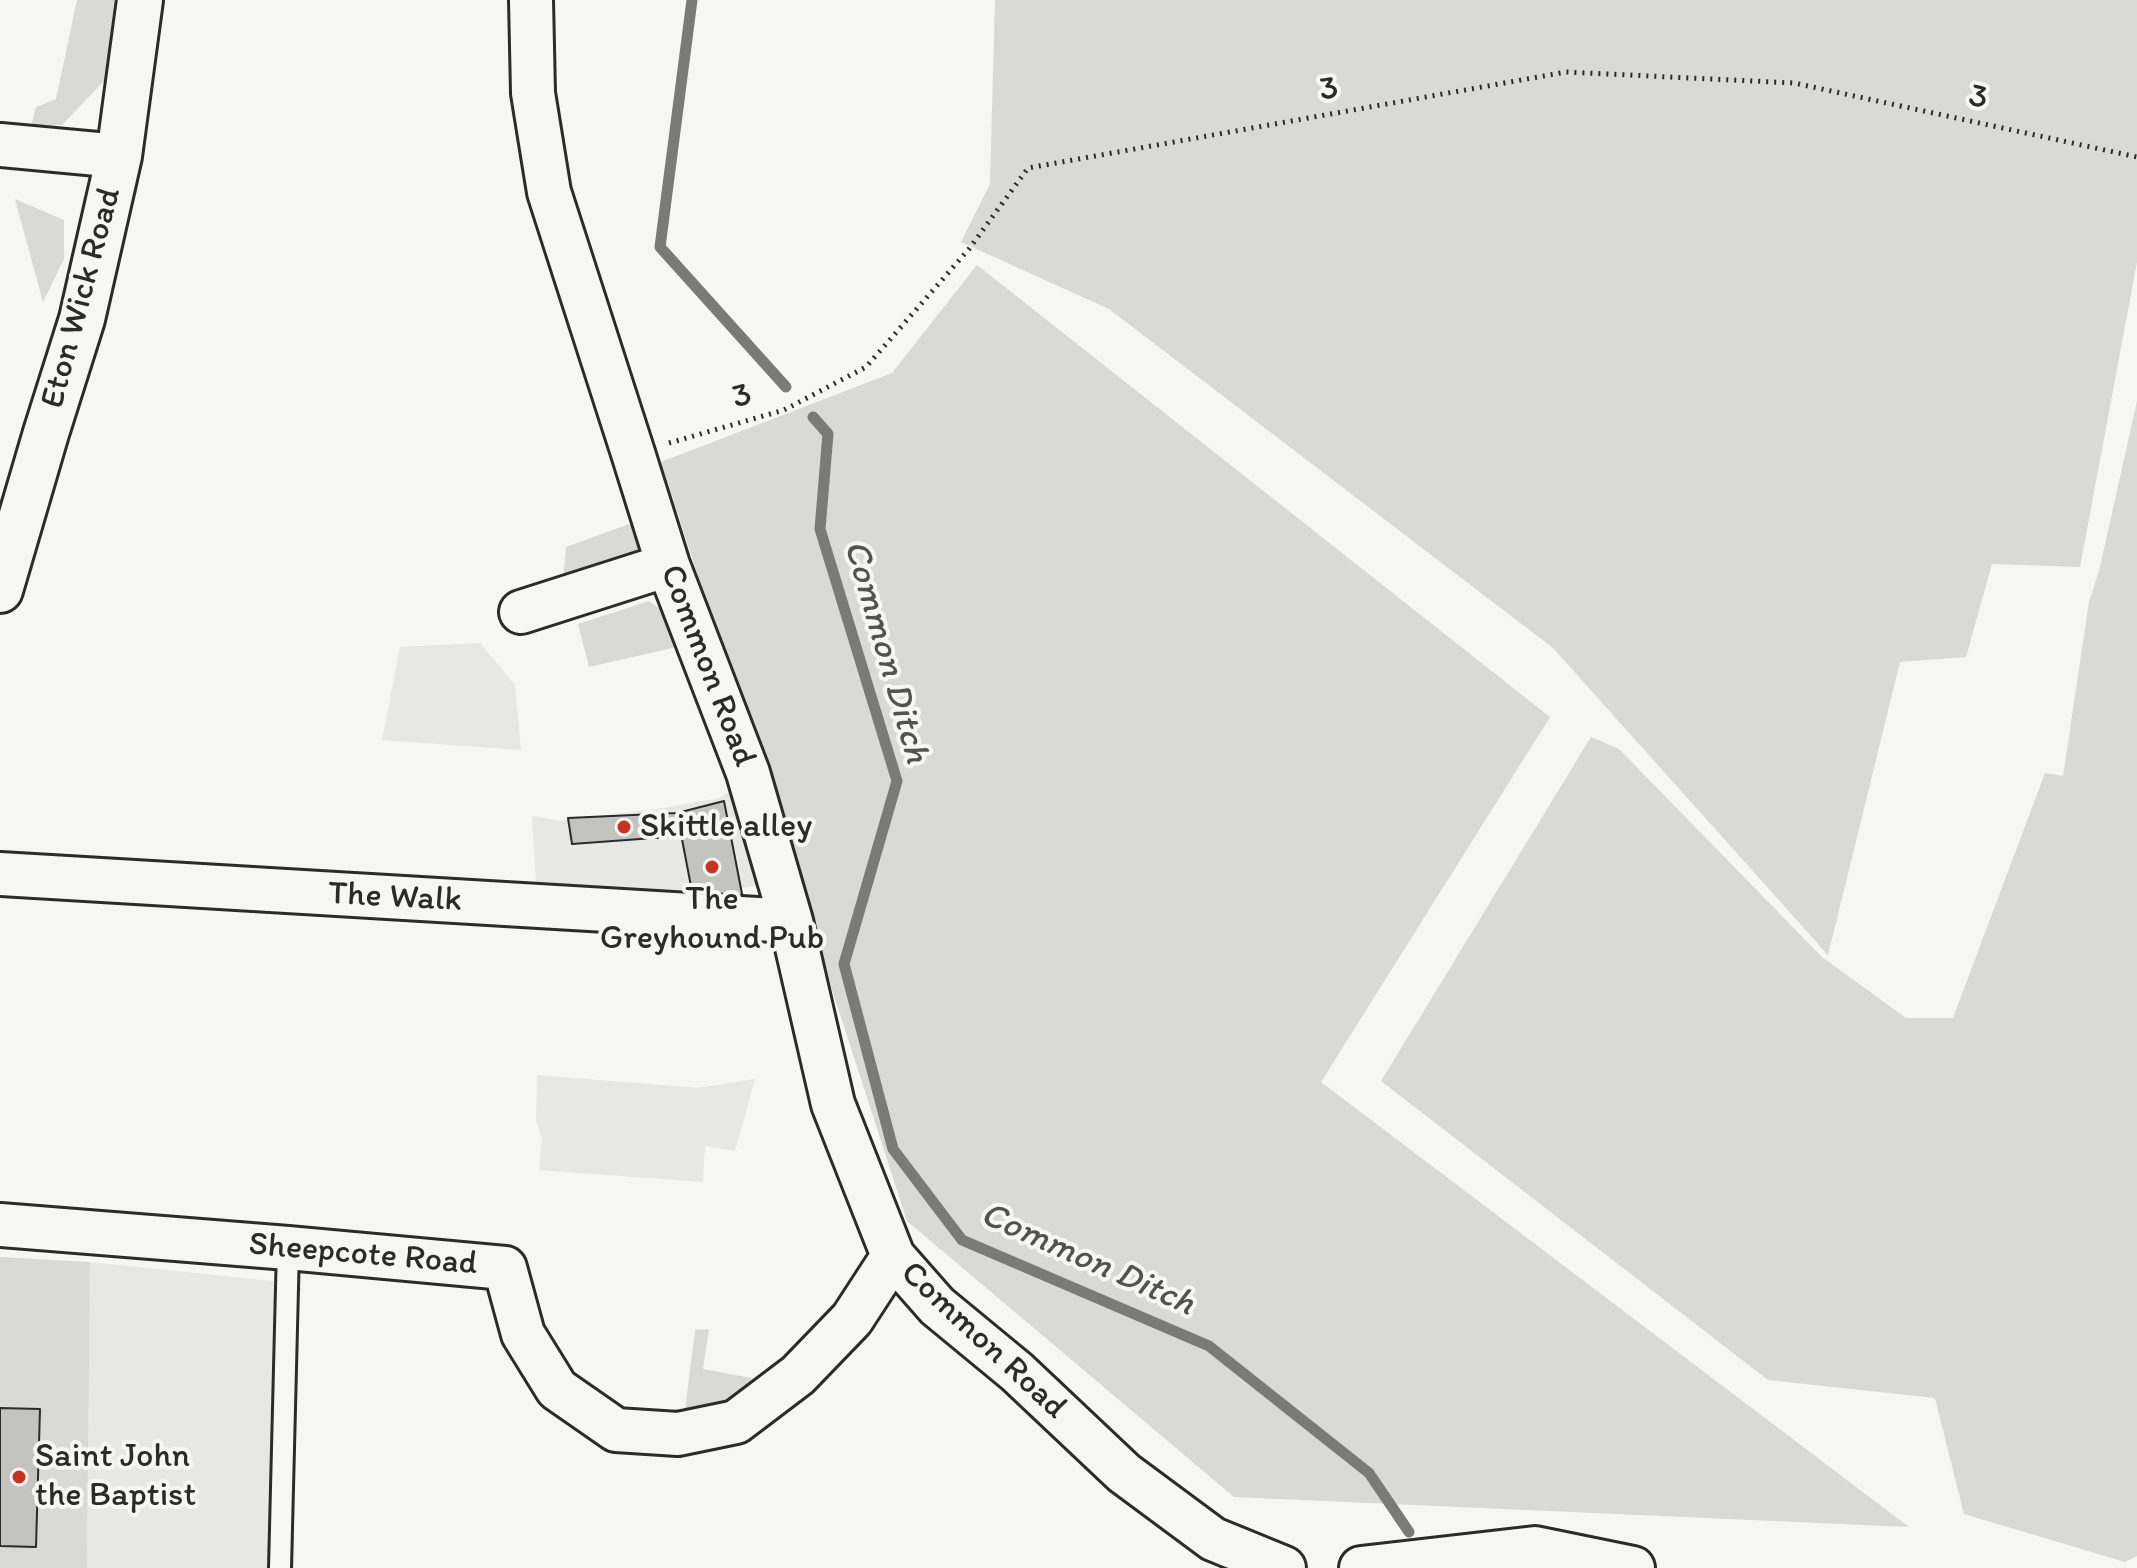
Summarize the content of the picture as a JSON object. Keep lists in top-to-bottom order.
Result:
{
  "streets": {
    "main road": ["Eton Wick Road"],
    "street": ["Common Road", "The Walk", "Sheepcote Road"],
    "path": ["3"]
  },
  "crossings": [
    ["3", "Common Road"],
    ["Common Road", "The Walk"],
    ["Common Road", "Sheepcote Road"]
  ],
  "water": ["Common Ditch"],
  "places": ["Skittle alley", "The Greyhound Pub", "Saint John the Baptist"]
}
